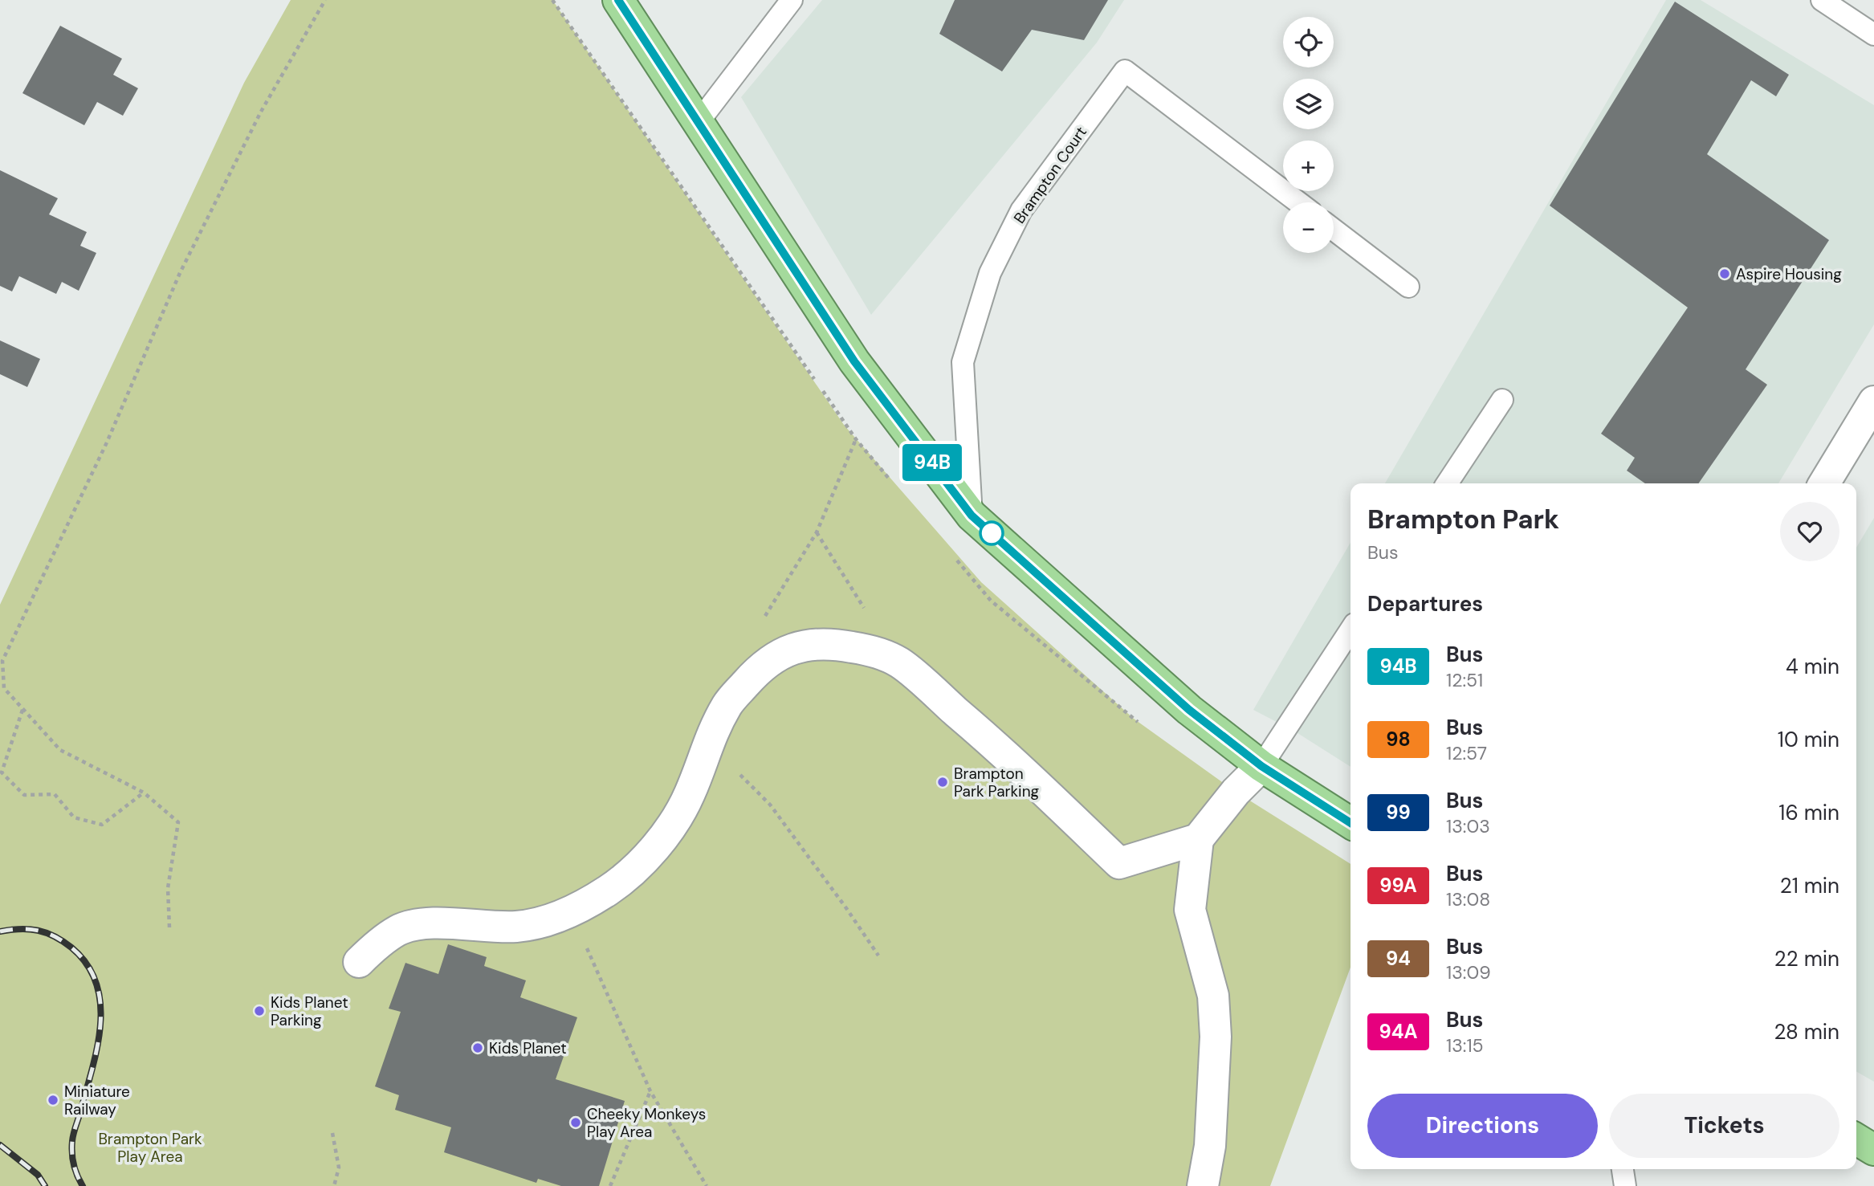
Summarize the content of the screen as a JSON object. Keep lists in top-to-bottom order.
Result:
{
  "streets": {
    "lane": ["Brampton Court"]
  },
  "parks": ["Brampton Park Play Area"],
  "places": [
    "Aspire Housing",
    "Brampton Park Parking",
    "Kids Planet Parking",
    "Kids Planet",
    "Miniature Railway",
    "Cheeky Monkeys Play Area"
  ],
  "lines": ["bus line 94B"],
  "page": {
    "on_map": "94B",
    "map_buttons": ["+", "−"],
    "heading": [
      ["Brampton Park", "Bus"],
      "Departures"
    ],
    "list": [
      {
        "mark": "94B",
        "name": "Bus",
        "note": "12:51",
        "value": "4 min"
      },
      {
        "mark": "98",
        "name": "Bus",
        "note": "12:57",
        "value": "10 min"
      },
      {
        "mark": "99",
        "name": "Bus",
        "note": "13:03",
        "value": "16 min"
      },
      {
        "mark": "99A",
        "name": "Bus",
        "note": "13:08",
        "value": "21 min"
      },
      {
        "mark": "94",
        "name": "Bus",
        "note": "13:09",
        "value": "22 min"
      },
      {
        "mark": "94A",
        "name": "Bus",
        "note": "13:15",
        "value": "28 min"
      }
    ],
    "buttons": ["Directions", "Tickets"]
  }
}
